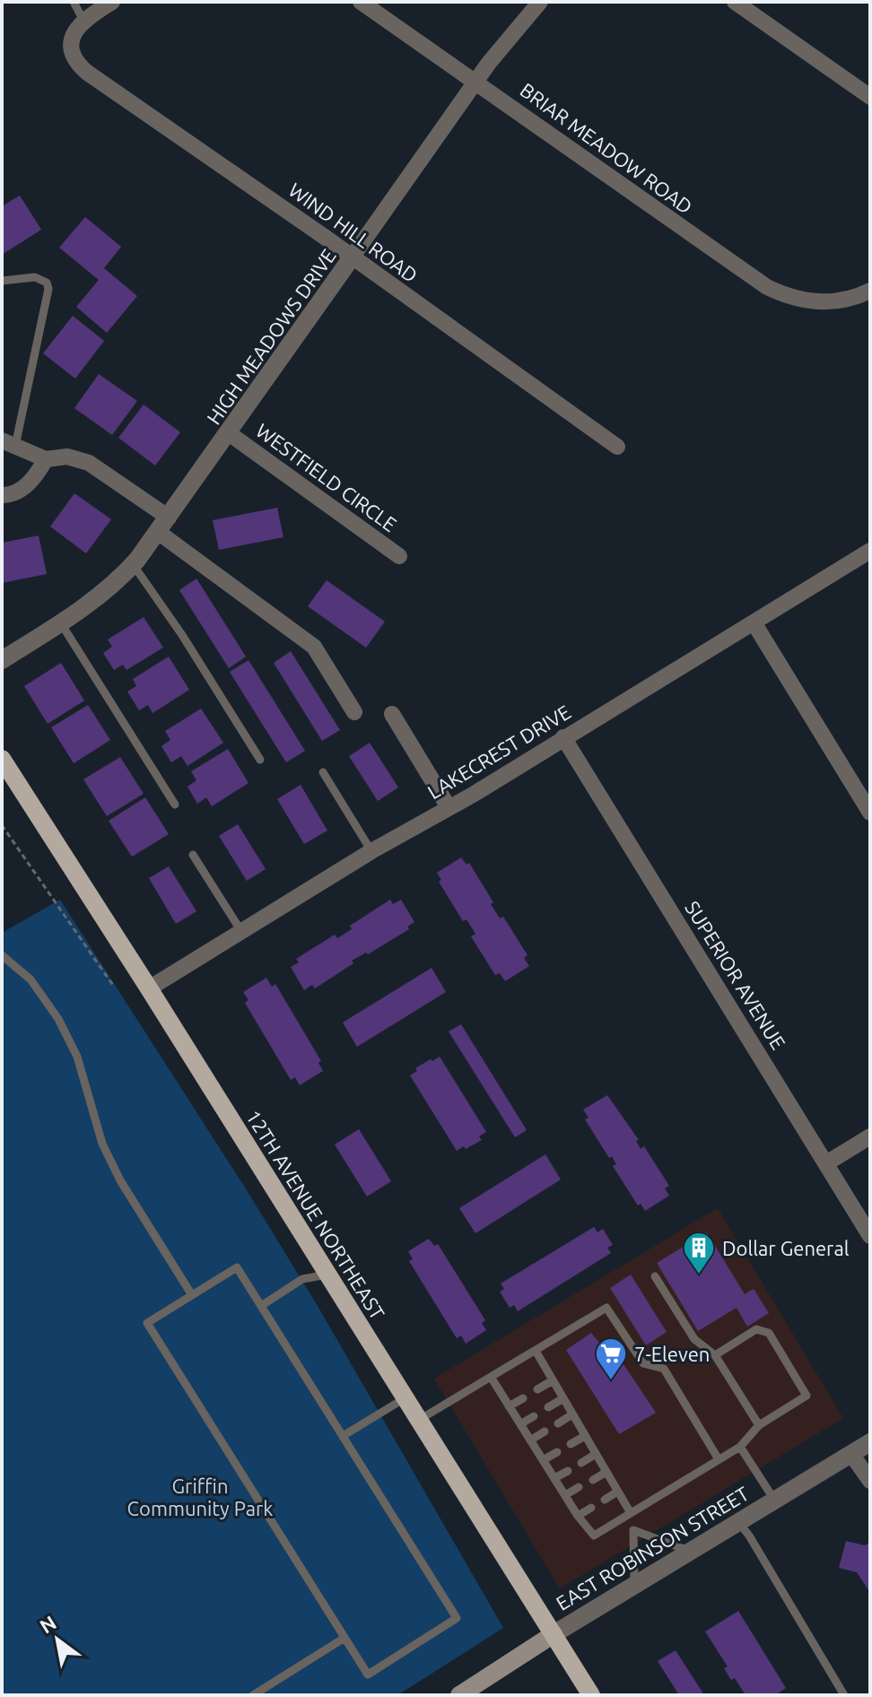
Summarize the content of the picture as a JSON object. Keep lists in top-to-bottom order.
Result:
{
  "streets": {
    "main road": ["12TH AVENUE NORTHEAST", "EAST ROBINSON STREET"],
    "street": [
      "BRIAR MEADOW ROAD",
      "WIND HILL ROAD",
      "HIGH MEADOWS DRIVE",
      "WESTFIELD CIRCLE",
      "LAKECREST DRIVE",
      "SUPERIOR AVENUE"
    ]
  },
  "crossings": [
    ["BRIAR MEADOW ROAD", "HIGH MEADOWS DRIVE"],
    ["WIND HILL ROAD", "HIGH MEADOWS DRIVE"],
    ["HIGH MEADOWS DRIVE", "WESTFIELD CIRCLE"],
    ["LAKECREST DRIVE", "SUPERIOR AVENUE"],
    ["LAKECREST DRIVE", "12TH AVENUE NORTHEAST"],
    ["12TH AVENUE NORTHEAST", "EAST ROBINSON STREET"]
  ],
  "parks": ["Griffin Community Park"],
  "places": {
    "building": ["Dollar General"],
    "supermarket": ["7-Eleven"]
  },
  "north": "top left"
}
